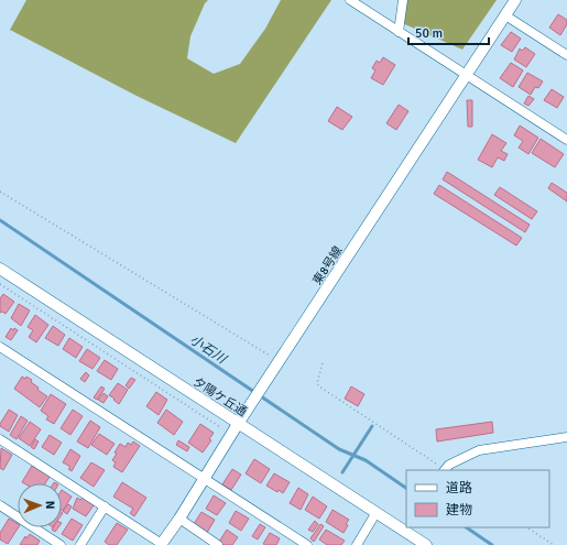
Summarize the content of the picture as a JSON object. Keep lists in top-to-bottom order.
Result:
{
  "streets": {
    "street": ["東8号線", "夕陽ケ丘通"]
  },
  "crossings": [
    ["東8号線", "夕陽ケ丘通"]
  ],
  "water": ["小石川"],
  "legend": ["道路", "建物"],
  "scale_bar": "50 m",
  "north": "right"
}
